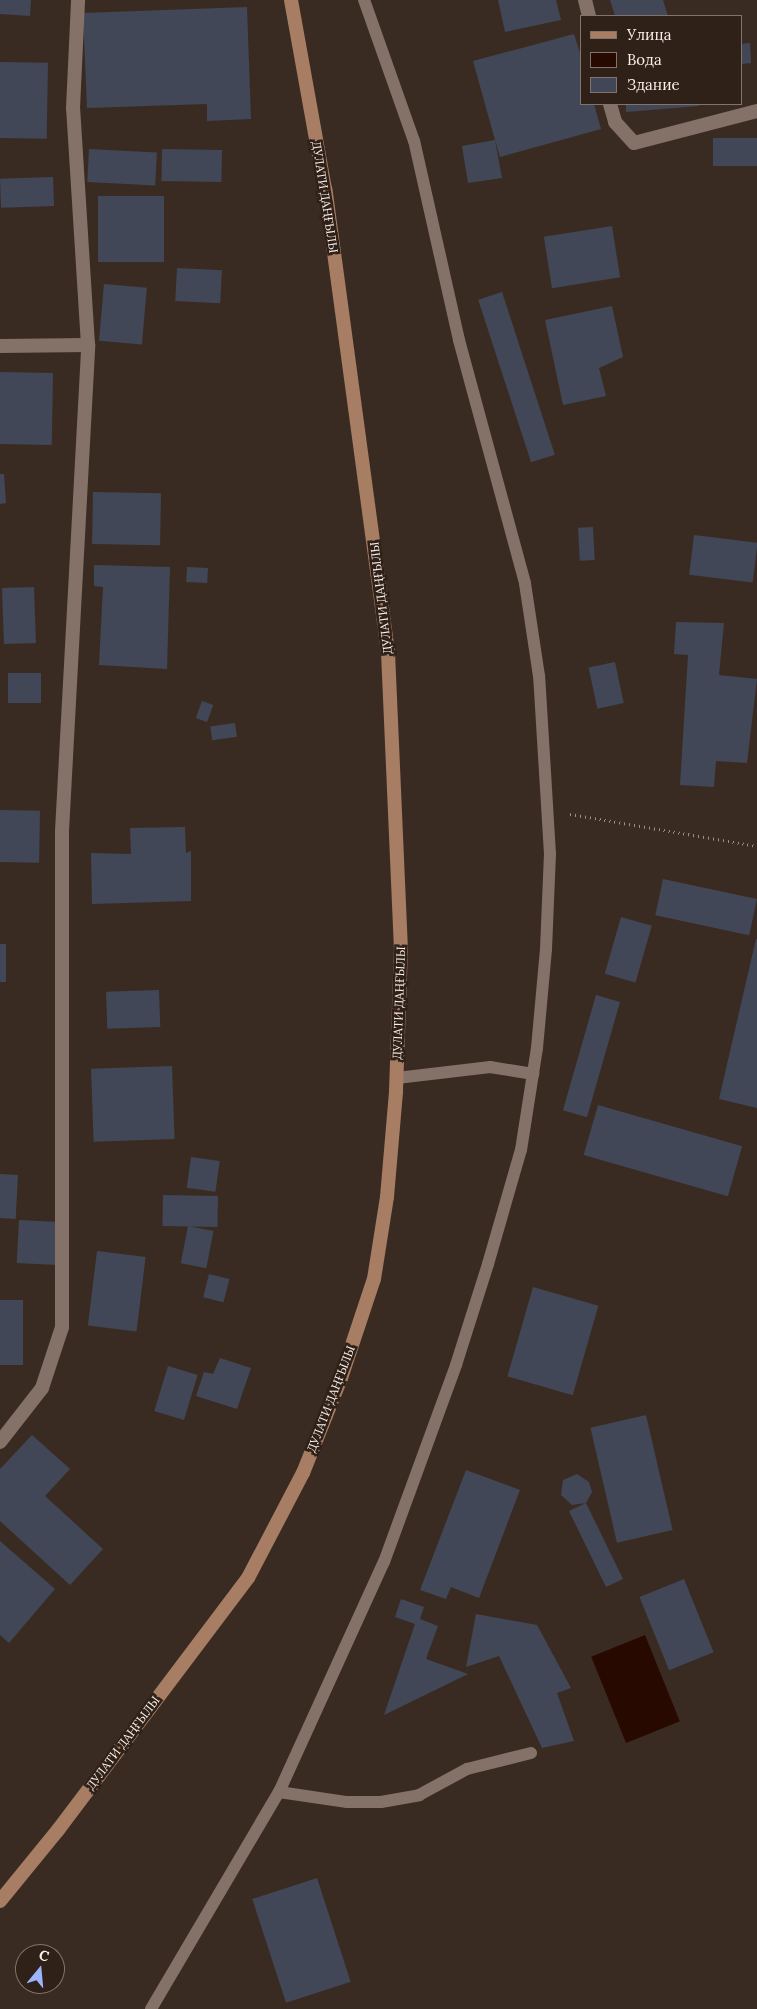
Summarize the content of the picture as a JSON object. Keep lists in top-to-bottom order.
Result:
{
  "streets": {
    "main road": ["ДУЛАТИ ДАҢҒЫЛЫ"]
  },
  "legend": ["Улица", "Вода", "Здание"],
  "north": "top"
}
